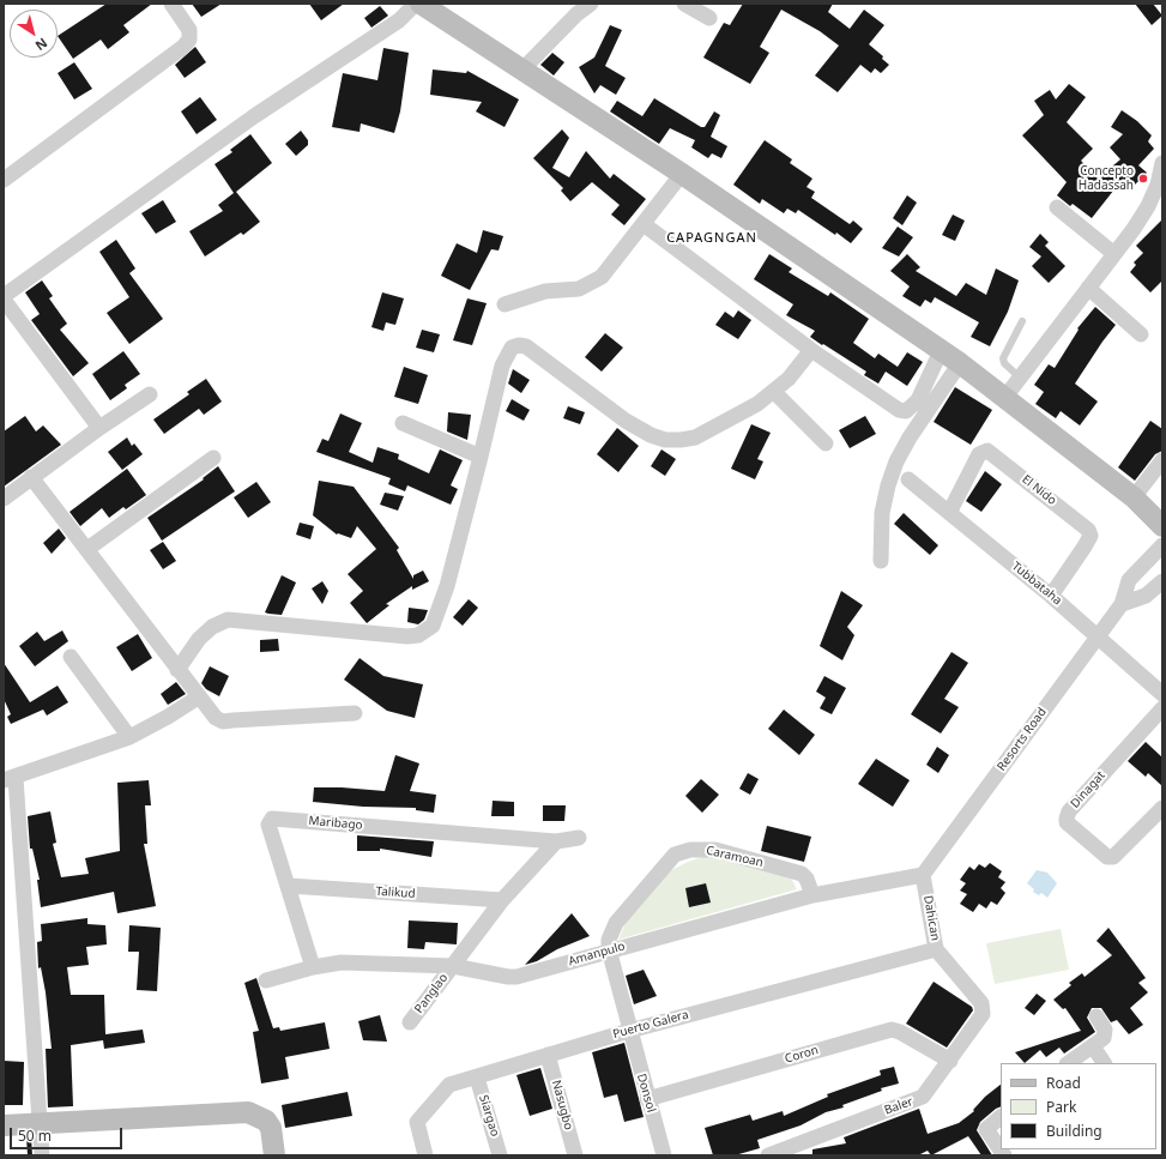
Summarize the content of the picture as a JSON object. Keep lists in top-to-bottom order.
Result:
{
  "streets": {
    "street": [
      "El Nido",
      "Tubbataha",
      "Resorts Road",
      "Dinagat",
      "Maribago",
      "Caramoan",
      "Talikud",
      "Dahican",
      "Amanpulo",
      "Panglao",
      "Puerto Galera",
      "Coron",
      "Donsol",
      "Nasugbo",
      "Baler",
      "Siargao"
    ]
  },
  "crossings": [
    ["El Nido", "Tubbataha"],
    ["Tubbataha", "Resorts Road"],
    ["Resorts Road", "Dahican"],
    ["Resorts Road", "Amanpulo"],
    ["Maribago", "Talikud"],
    ["Maribago", "Amanpulo"],
    ["Caramoan", "Amanpulo"],
    ["Caramoan", "Donsol"],
    ["Dahican", "Amanpulo"],
    ["Dahican", "Puerto Galera"],
    ["Dahican", "Baler"],
    ["Amanpulo", "Panglao"],
    ["Amanpulo", "Donsol"],
    ["Puerto Galera", "Donsol"],
    ["Puerto Galera", "Nasugbo"],
    ["Puerto Galera", "Siargao"],
    ["Coron", "Donsol"],
    ["Coron", "Baler"]
  ],
  "districts": ["CAPAGNGAN"],
  "places": ["Concepto Hadassah"],
  "legend": ["Road", "Park", "Building"],
  "scale_bar": "50 m",
  "north": "bottom right"
}
